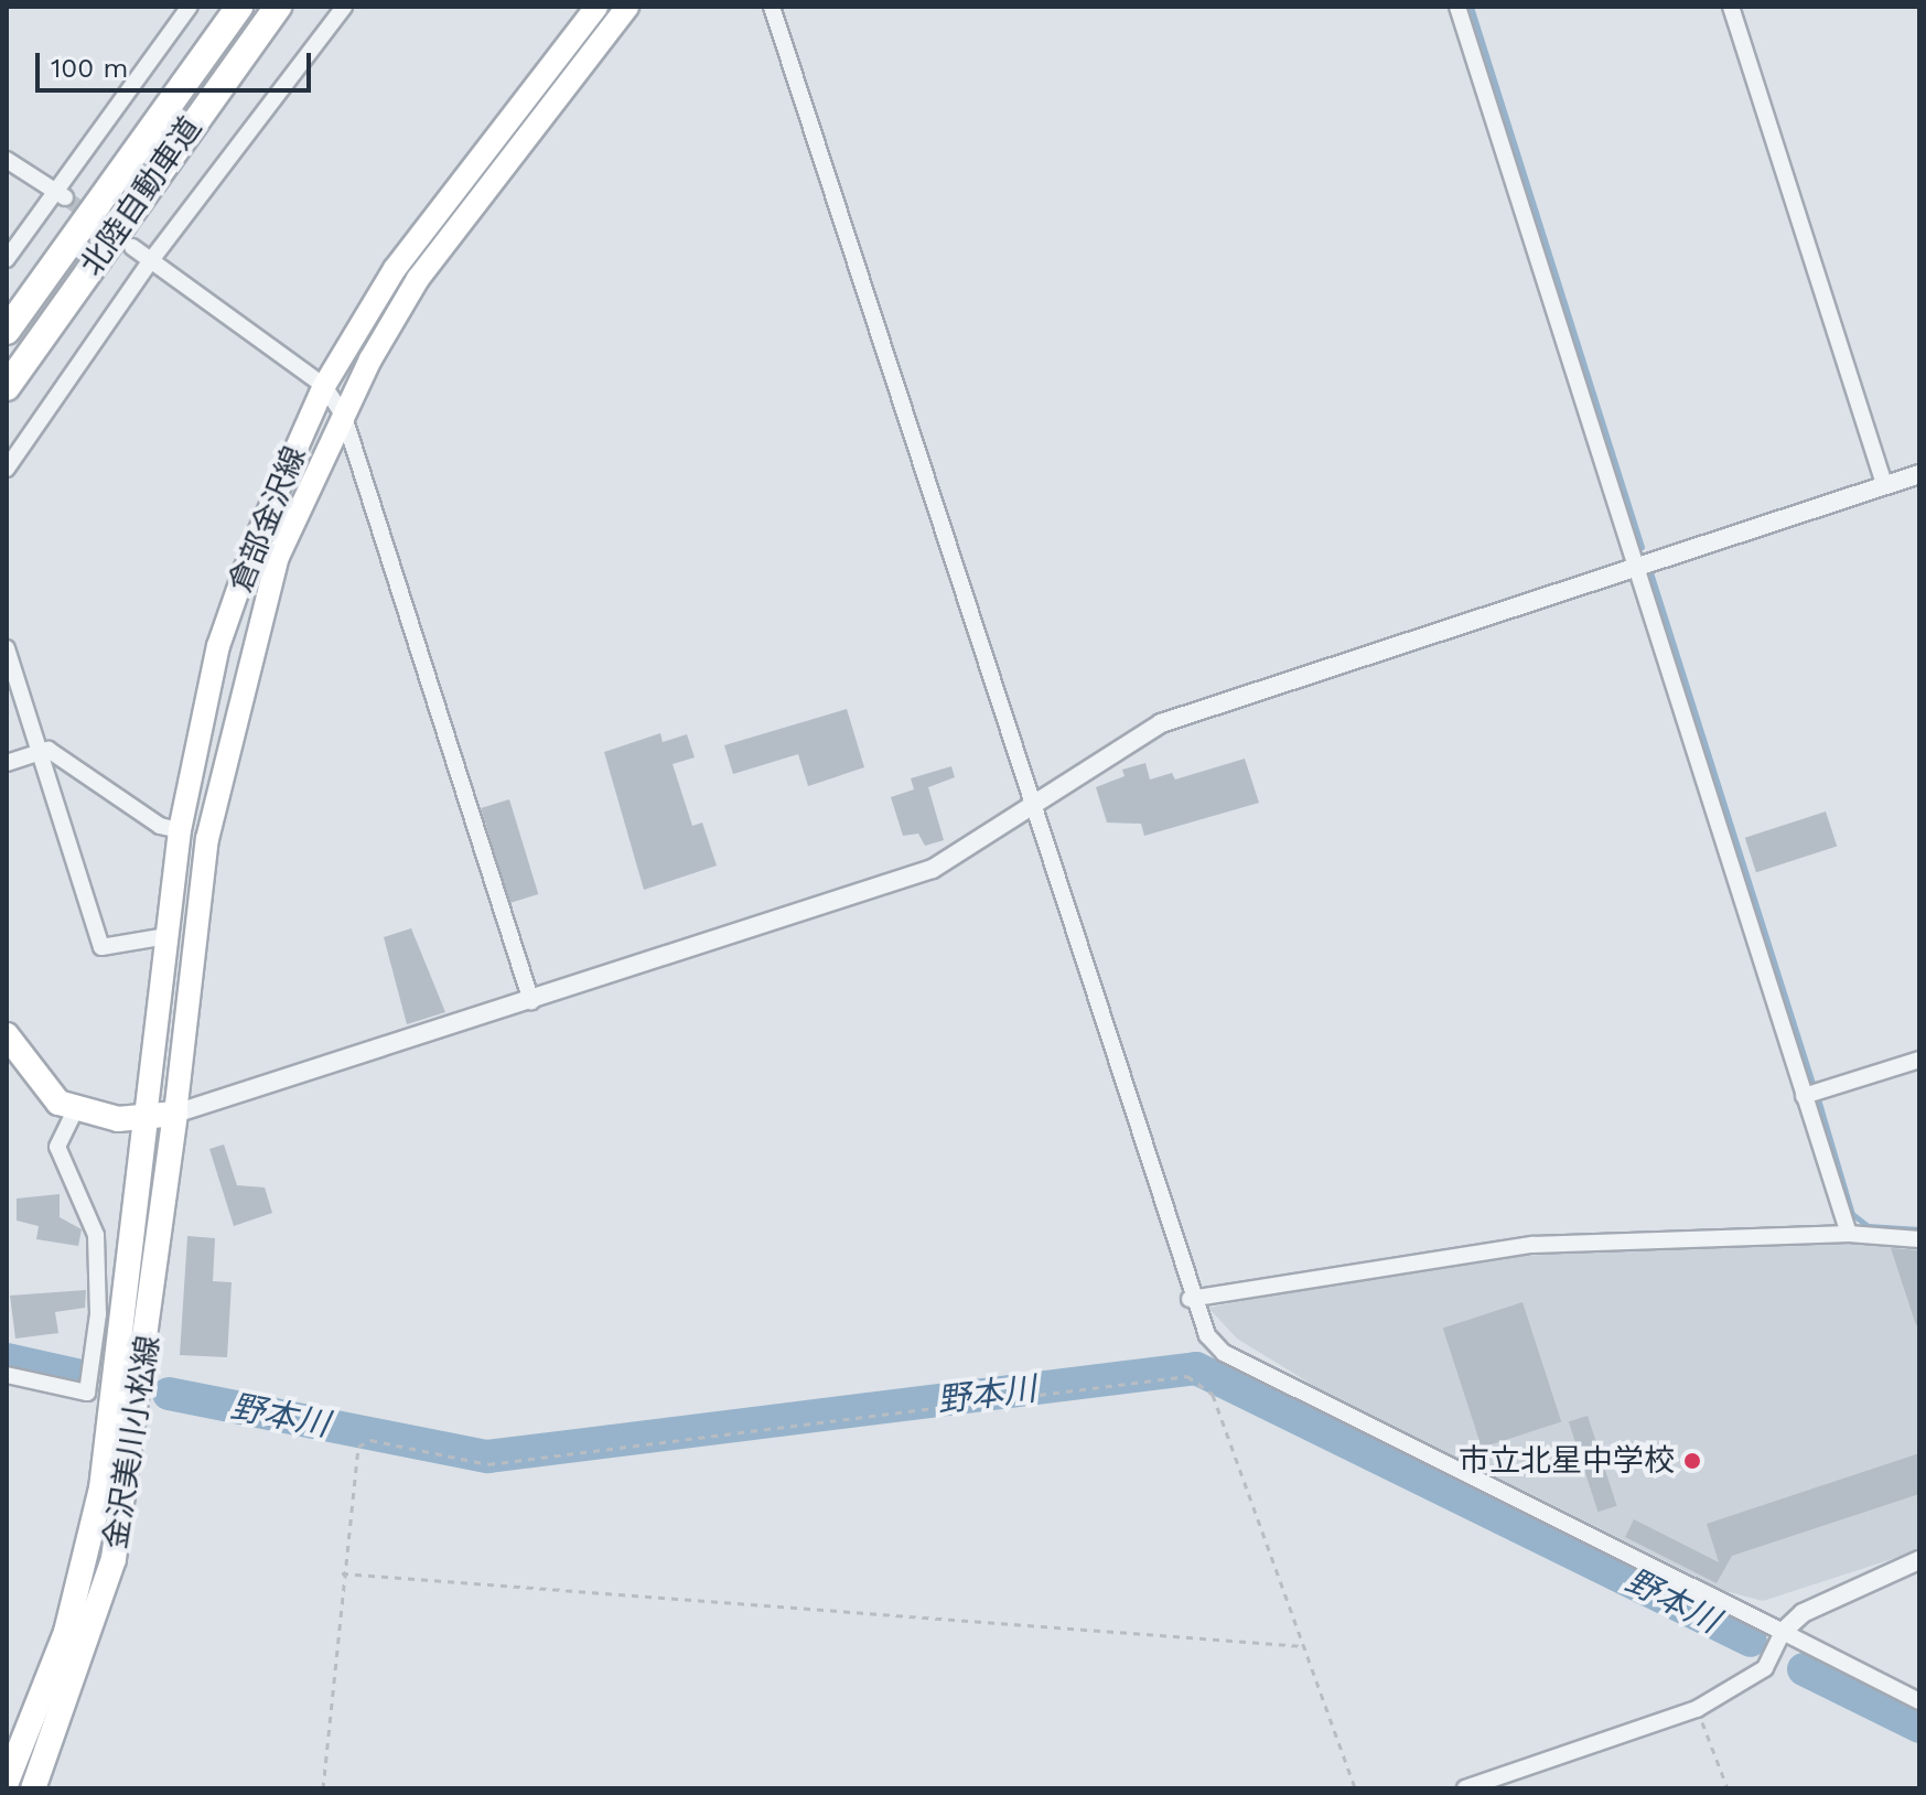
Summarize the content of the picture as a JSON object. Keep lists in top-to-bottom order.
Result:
{
  "streets": {
    "highway": ["北陸自動車道"],
    "main road": ["倉部金沢線", "金沢美川小松線"]
  },
  "crossings": [
    ["倉部金沢線", "金沢美川小松線"]
  ],
  "water": ["野本川"],
  "places": ["市立北星中学校"],
  "scale_bar": "100 m"
}
